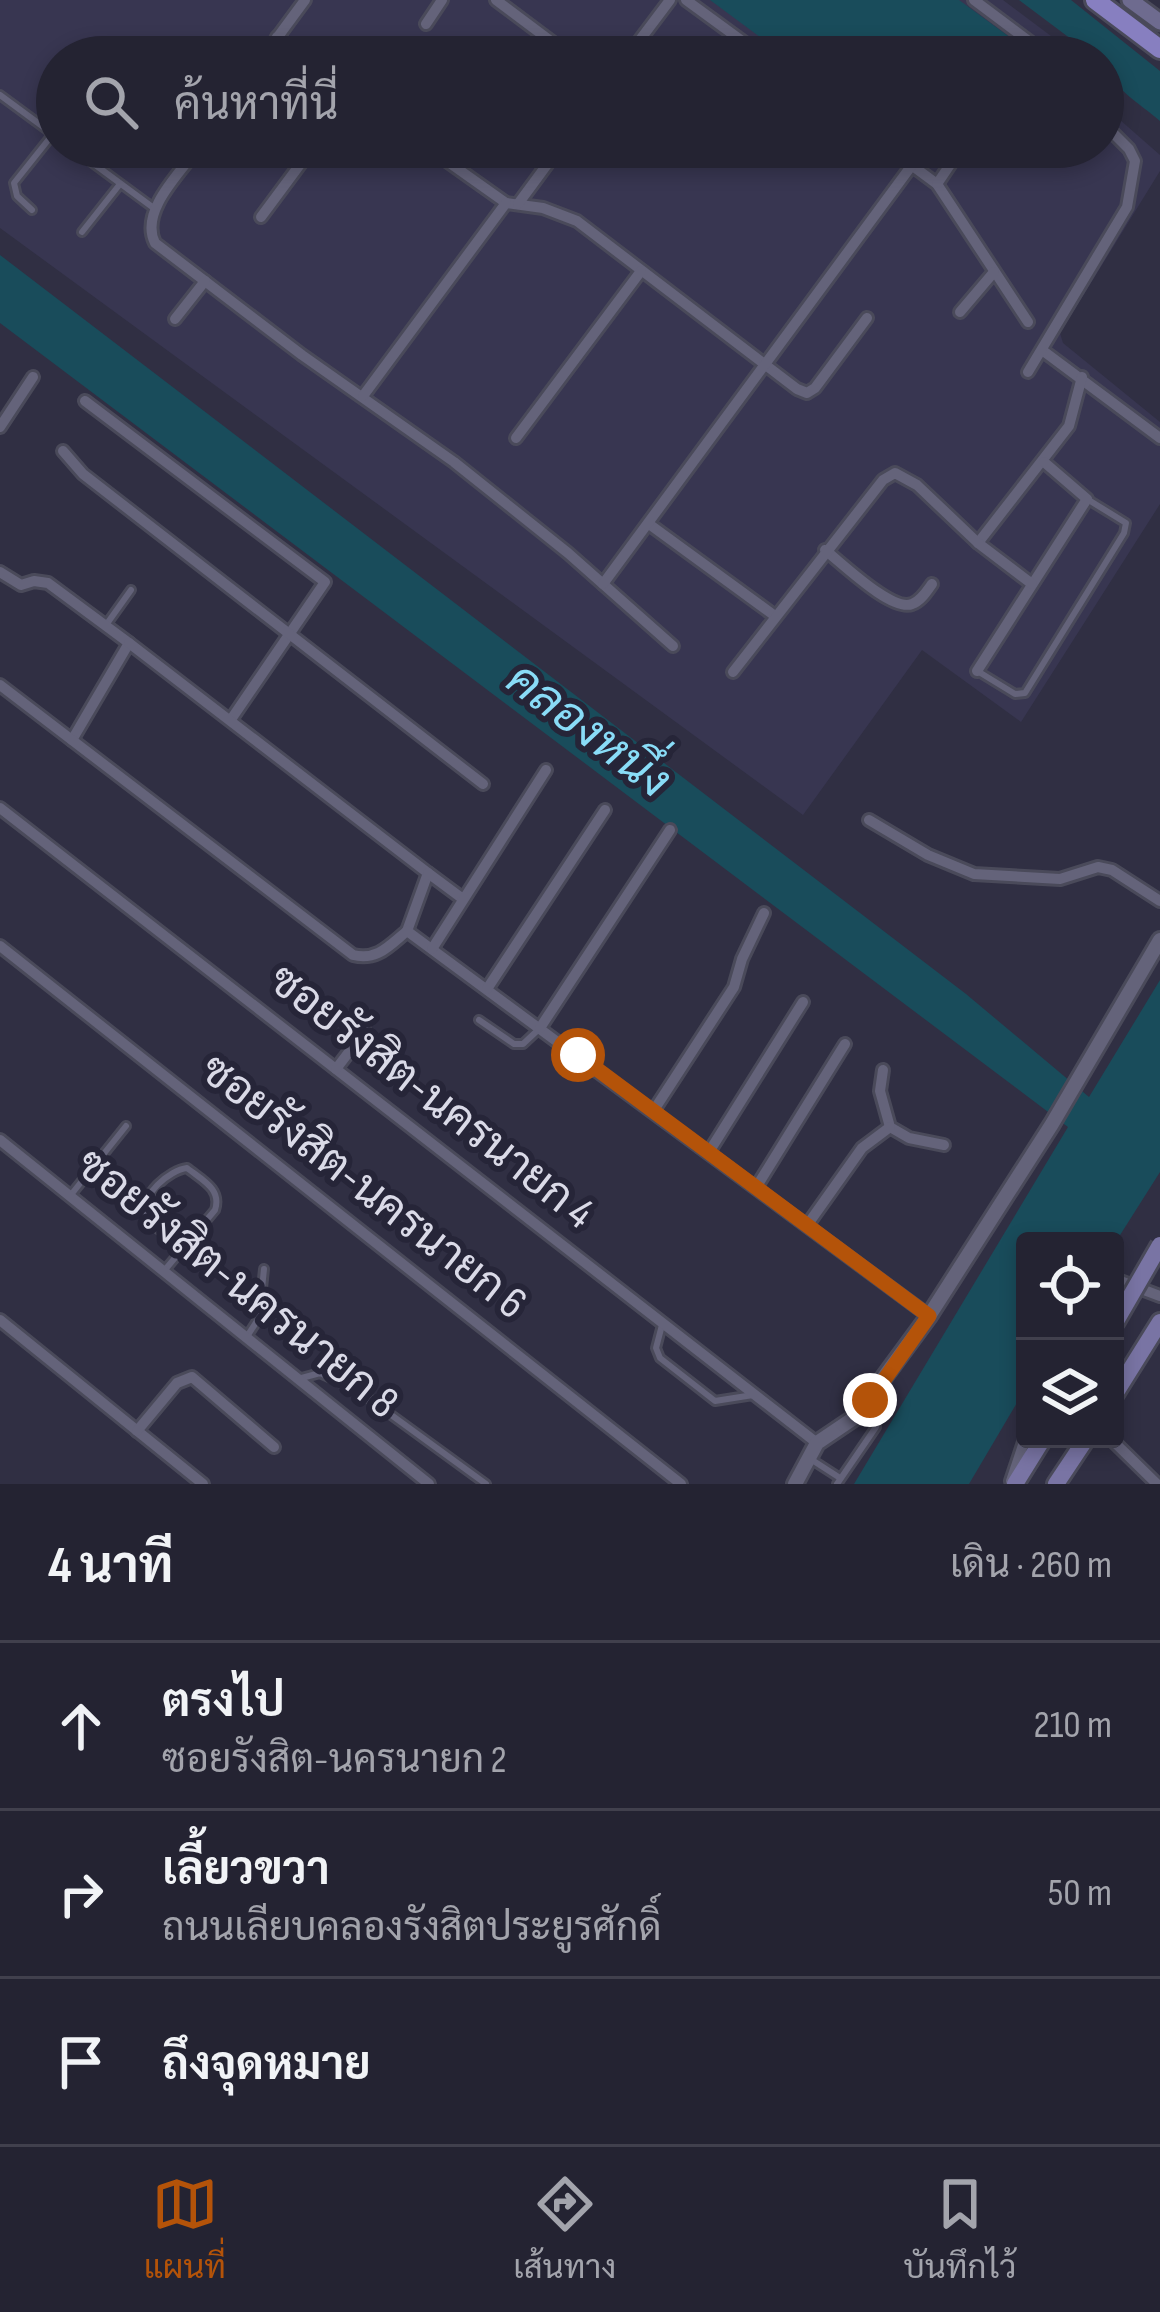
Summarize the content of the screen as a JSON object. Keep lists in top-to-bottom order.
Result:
{
  "streets": {
    "street": ["ซอยรังสิต-นครนายก 4", "ซอยรังสิต-นครนายก 6", "ซอยรังสิต-นครนายก 8"]
  },
  "water": ["คลองหนึ่ง"],
  "page": {
    "search": "ค้นหาที่นี่",
    "heading": ["4 นาที", "เดิน · 260 m"],
    "list": [
      ["ตรงไป", "ซอยรังสิต-นครนายก 2", "210 m"],
      ["เลี้ยวขวา", "ถนนเลียบคลองรังสิตประยูรศักดิ์", "50 m"],
      "ถึงจุดหมาย"
    ],
    "nav": ["แผนที่", "เส้นทาง", "บันทึกไว้"]
  }
}
